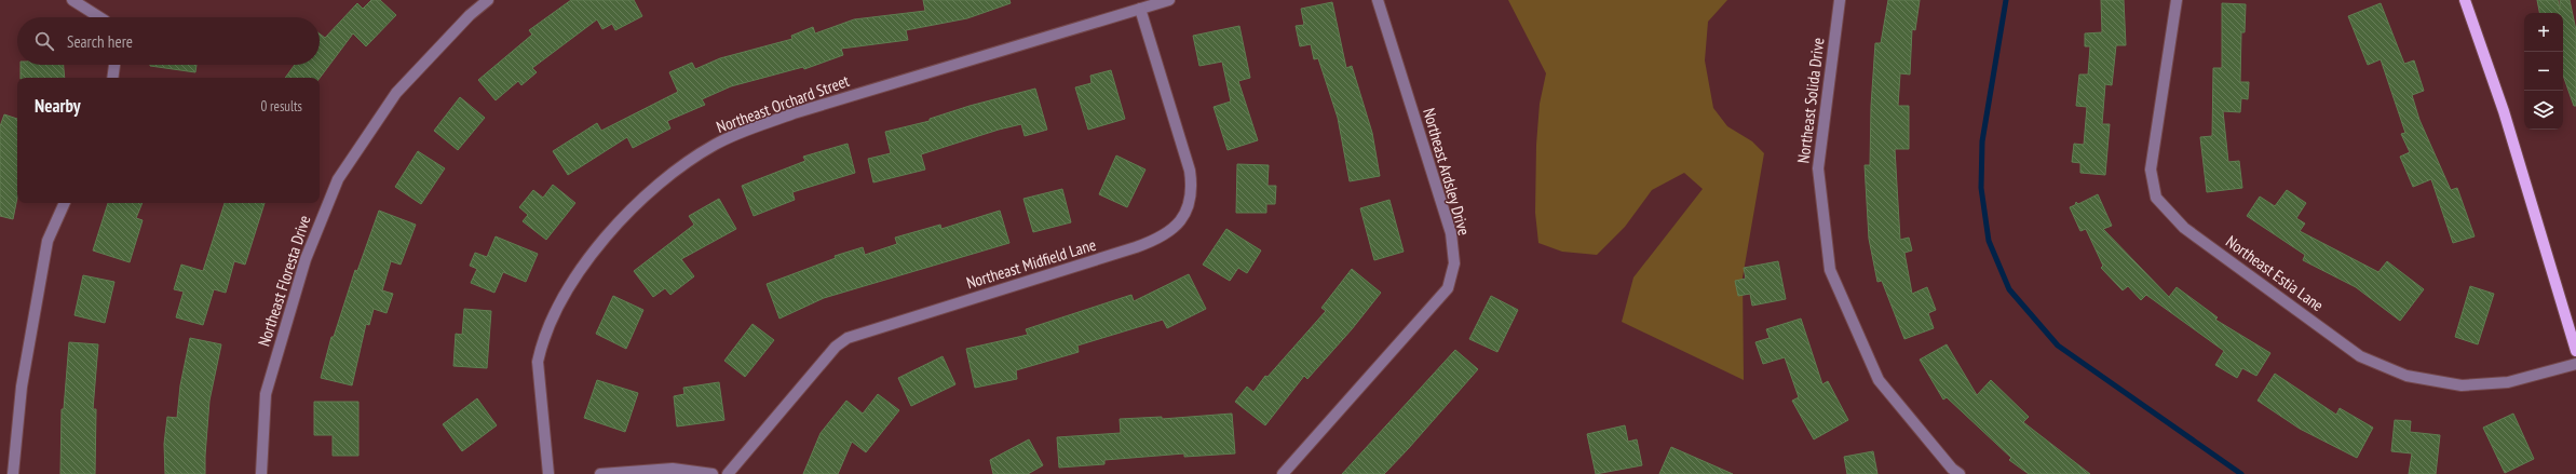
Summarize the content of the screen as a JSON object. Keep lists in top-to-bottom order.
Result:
{
  "streets": {
    "street": [
      "Northeast Solida Drive",
      "Northeast Orchard Street",
      "Northeast Ardsley Drive",
      "Northeast Midfield Lane",
      "Northeast Estia Lane",
      "Northeast Floresta Drive"
    ]
  },
  "crossings": [
    ["Northeast Orchard Street", "Northeast Midfield Lane"]
  ],
  "page": {
    "map_buttons": ["+", "−"],
    "search": "Search here",
    "heading": ["Nearby", "0 results"]
  }
}
